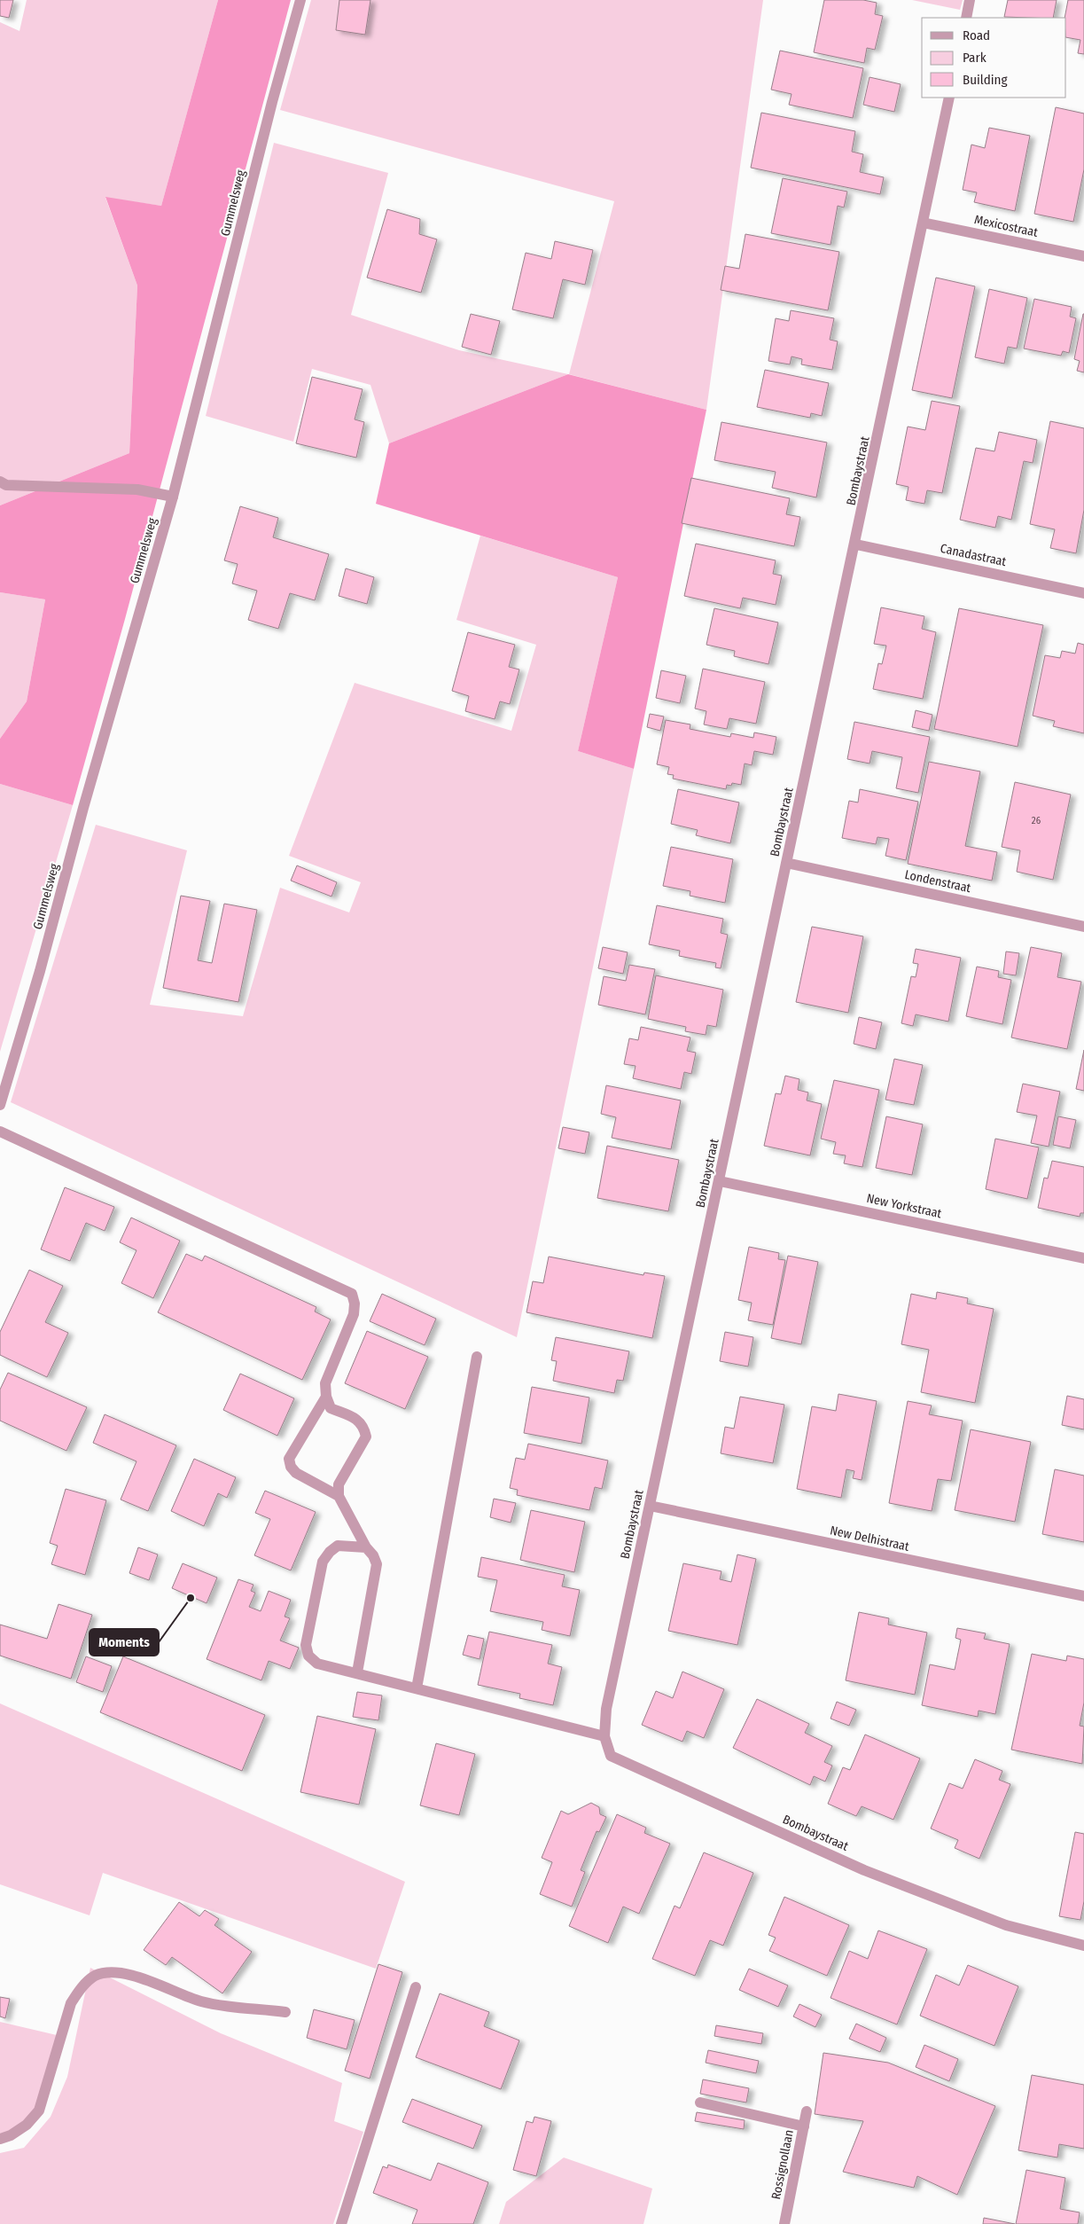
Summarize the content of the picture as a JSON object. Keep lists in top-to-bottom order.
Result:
{
  "streets": {
    "street": [
      "Gummelsweg",
      "Mexicostraat",
      "Bombaystraat",
      "Canadastraat",
      "Londenstraat",
      "New Yorkstraat",
      "New Delhistraat",
      "Rossignollaan"
    ]
  },
  "crossings": [
    ["Mexicostraat", "Bombaystraat"],
    ["Bombaystraat", "Canadastraat"],
    ["Bombaystraat", "Londenstraat"],
    ["Bombaystraat", "New Yorkstraat"],
    ["Bombaystraat", "New Delhistraat"]
  ],
  "places": ["Moments"],
  "house_numbers": ["26"],
  "legend": ["Road", "Park", "Building"]
}
